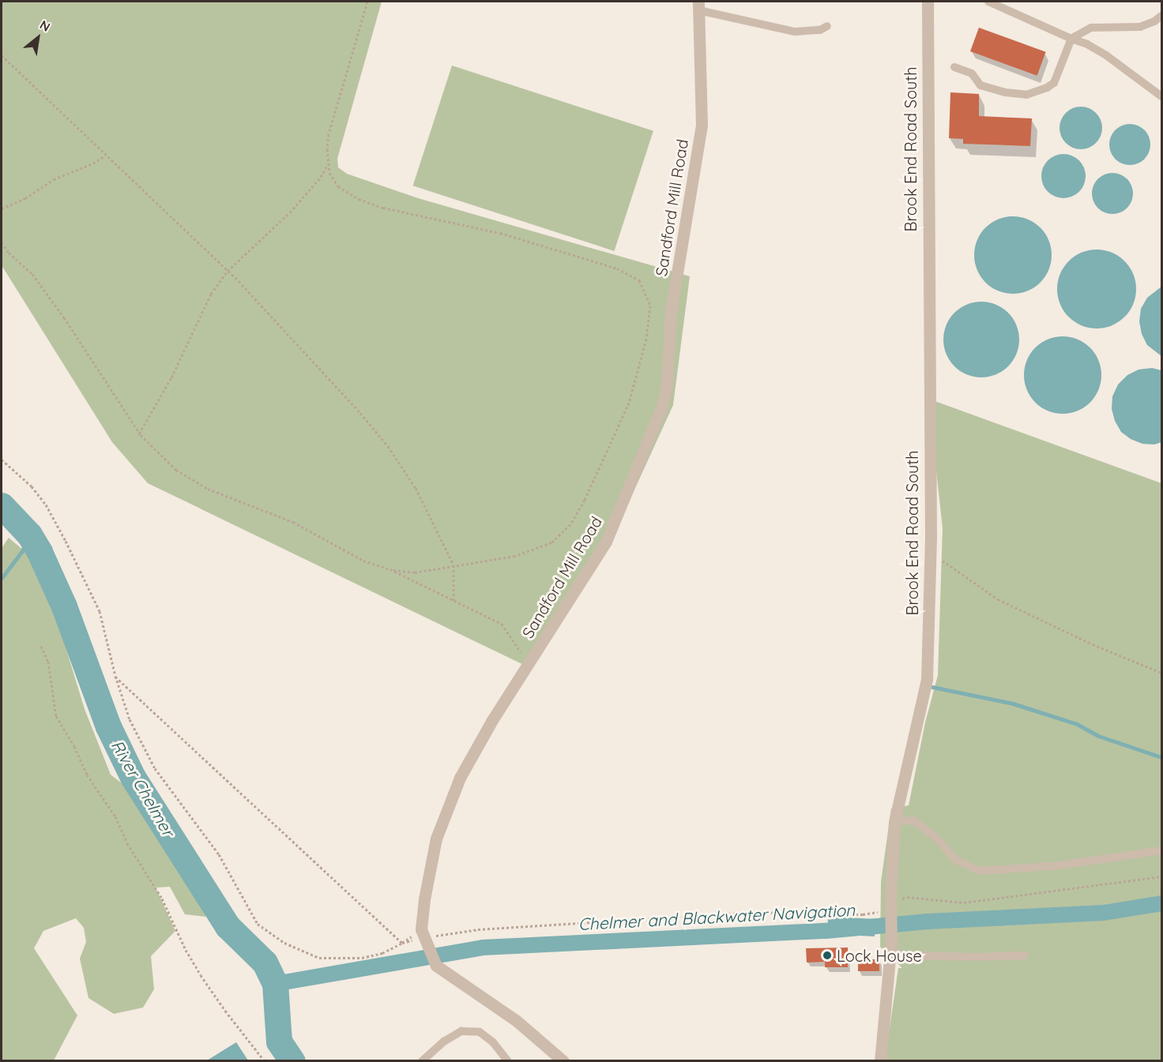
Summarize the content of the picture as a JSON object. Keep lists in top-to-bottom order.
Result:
{
  "streets": {
    "street": ["Brook End Road South", "Sandford Mill Road"]
  },
  "water": ["River Chelmer", "Chelmer and Blackwater Navigation"],
  "places": ["Lock House"],
  "north": "top right"
}
